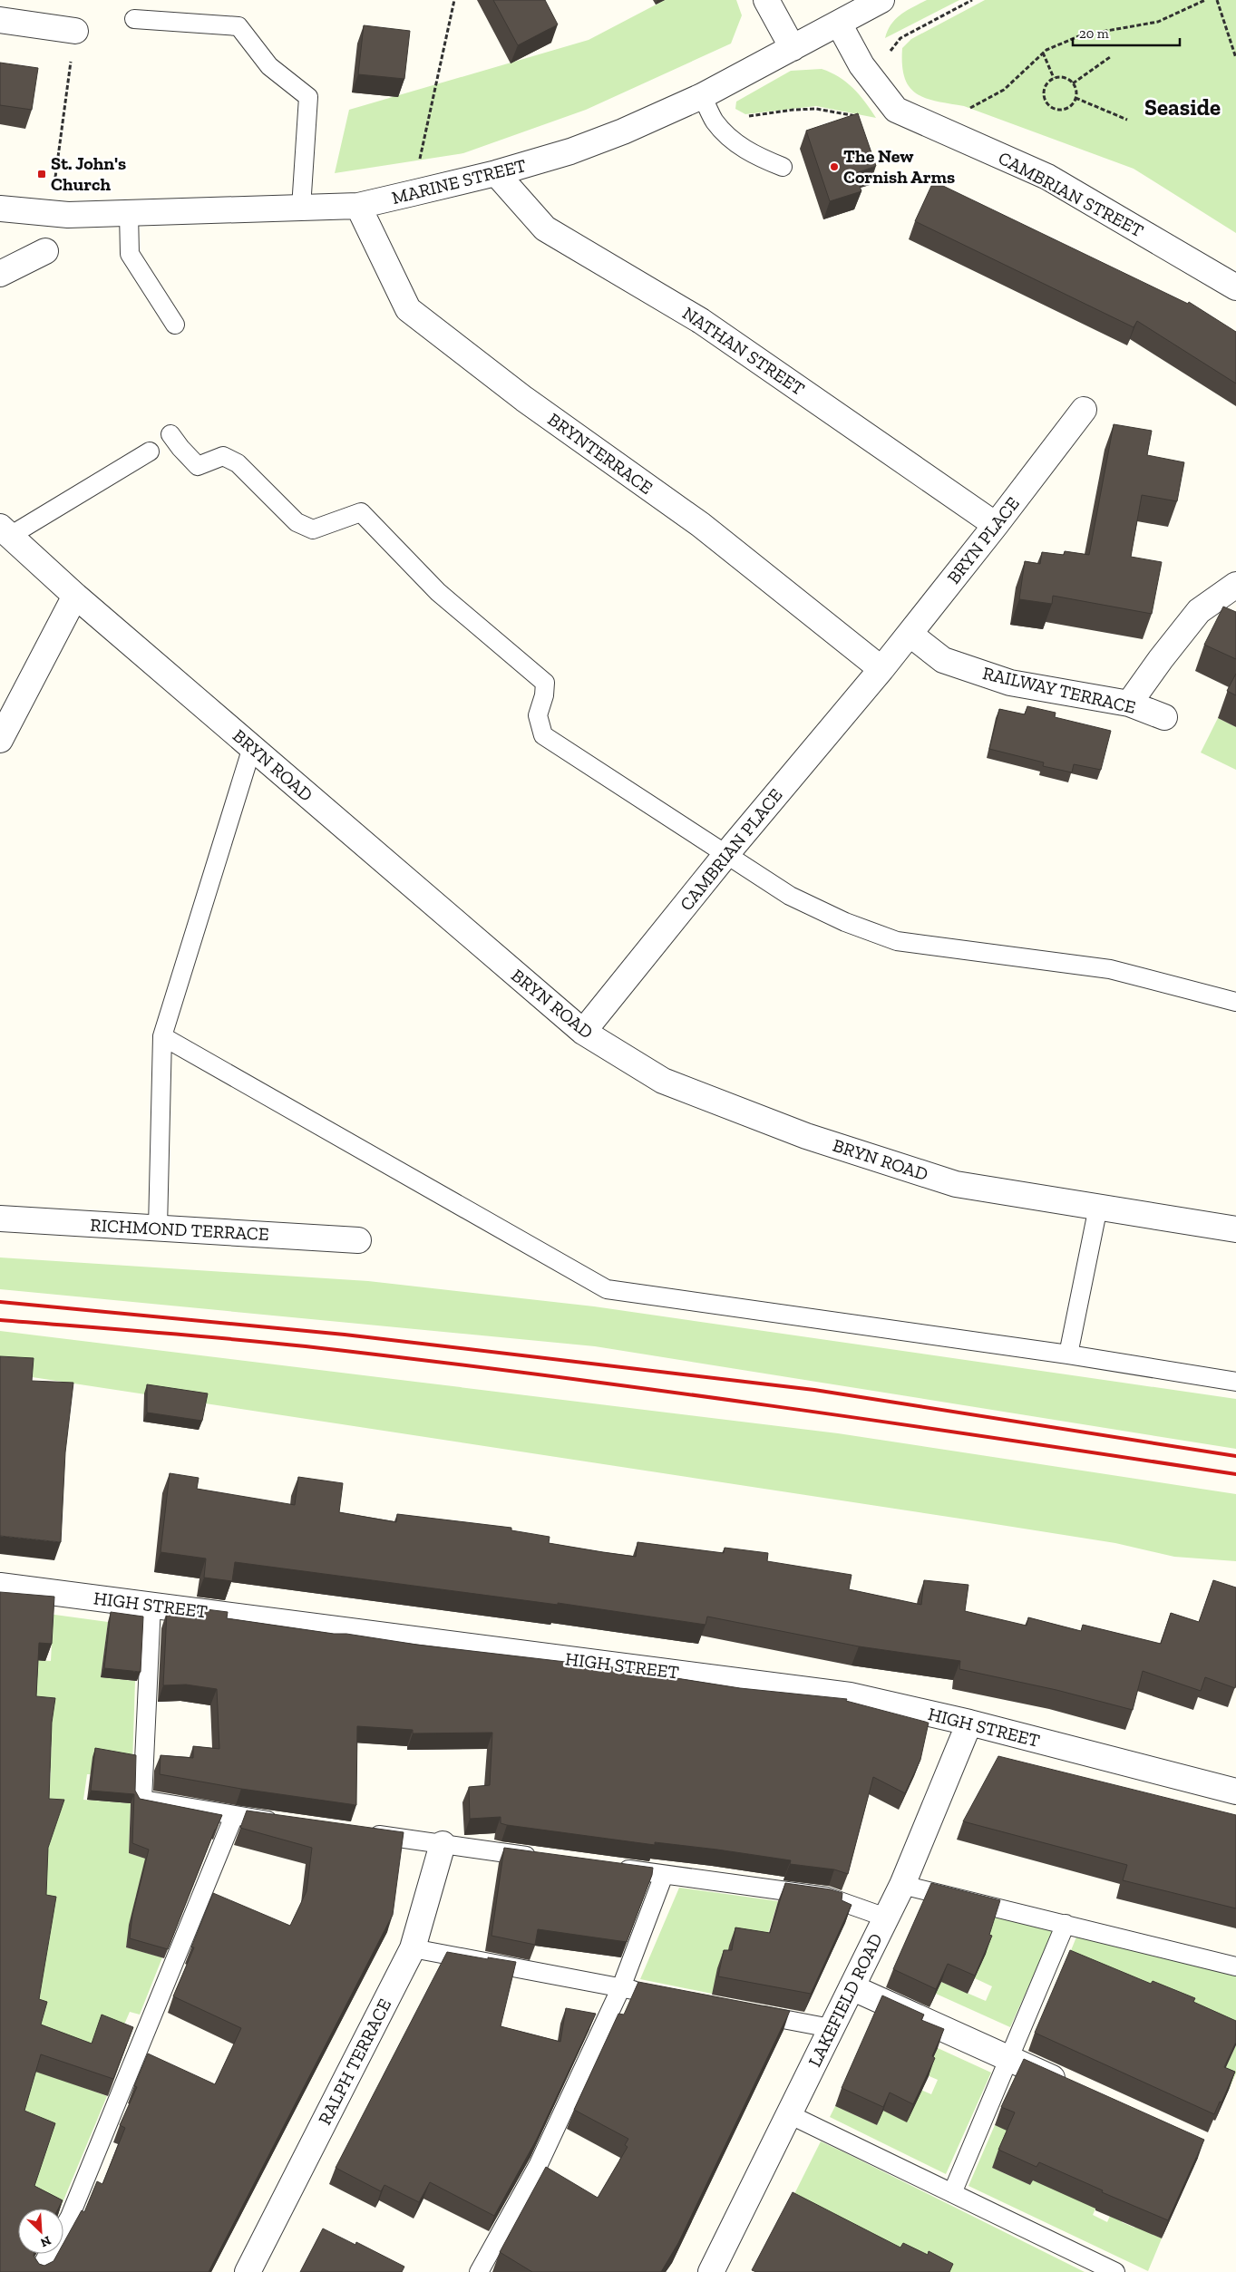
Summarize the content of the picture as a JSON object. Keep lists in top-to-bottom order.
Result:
{
  "streets": {
    "street": [
      "MARINE STREET",
      "CAMBRIAN STREET",
      "NATHAN STREET",
      "BRYNTERRACE",
      "BRYN PLACE",
      "RAILWAY TERRACE",
      "BRYN ROAD",
      "CAMBRIAN PLACE",
      "RICHMOND TERRACE",
      "HIGH STREET",
      "LAKEFIELD ROAD",
      "RALPH TERRACE"
    ]
  },
  "crossings": [
    ["MARINE STREET", "CAMBRIAN STREET"],
    ["MARINE STREET", "NATHAN STREET"],
    ["MARINE STREET", "BRYNTERRACE"],
    ["NATHAN STREET", "BRYN PLACE"],
    ["BRYNTERRACE", "BRYN PLACE"],
    ["BRYNTERRACE", "CAMBRIAN PLACE"],
    ["BRYN PLACE", "RAILWAY TERRACE"],
    ["BRYN PLACE", "CAMBRIAN PLACE"],
    ["BRYN ROAD", "CAMBRIAN PLACE"],
    ["HIGH STREET", "LAKEFIELD ROAD"]
  ],
  "districts": ["Seaside"],
  "places": {
    "other": ["The New Cornish Arms"],
    "transit": ["St. John's Church"]
  },
  "scale_bar": "20 m",
  "north": "bottom right"
}
